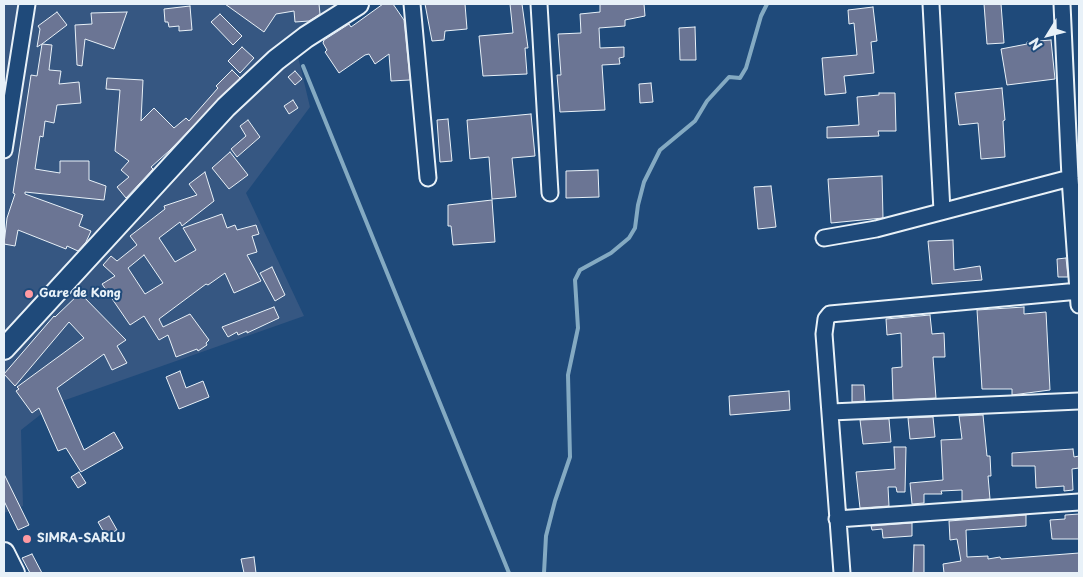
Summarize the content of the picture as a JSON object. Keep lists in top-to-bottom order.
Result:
{
  "places": ["Gare de Kong", "SIMRA-SARLU"],
  "north": "bottom left"
}
